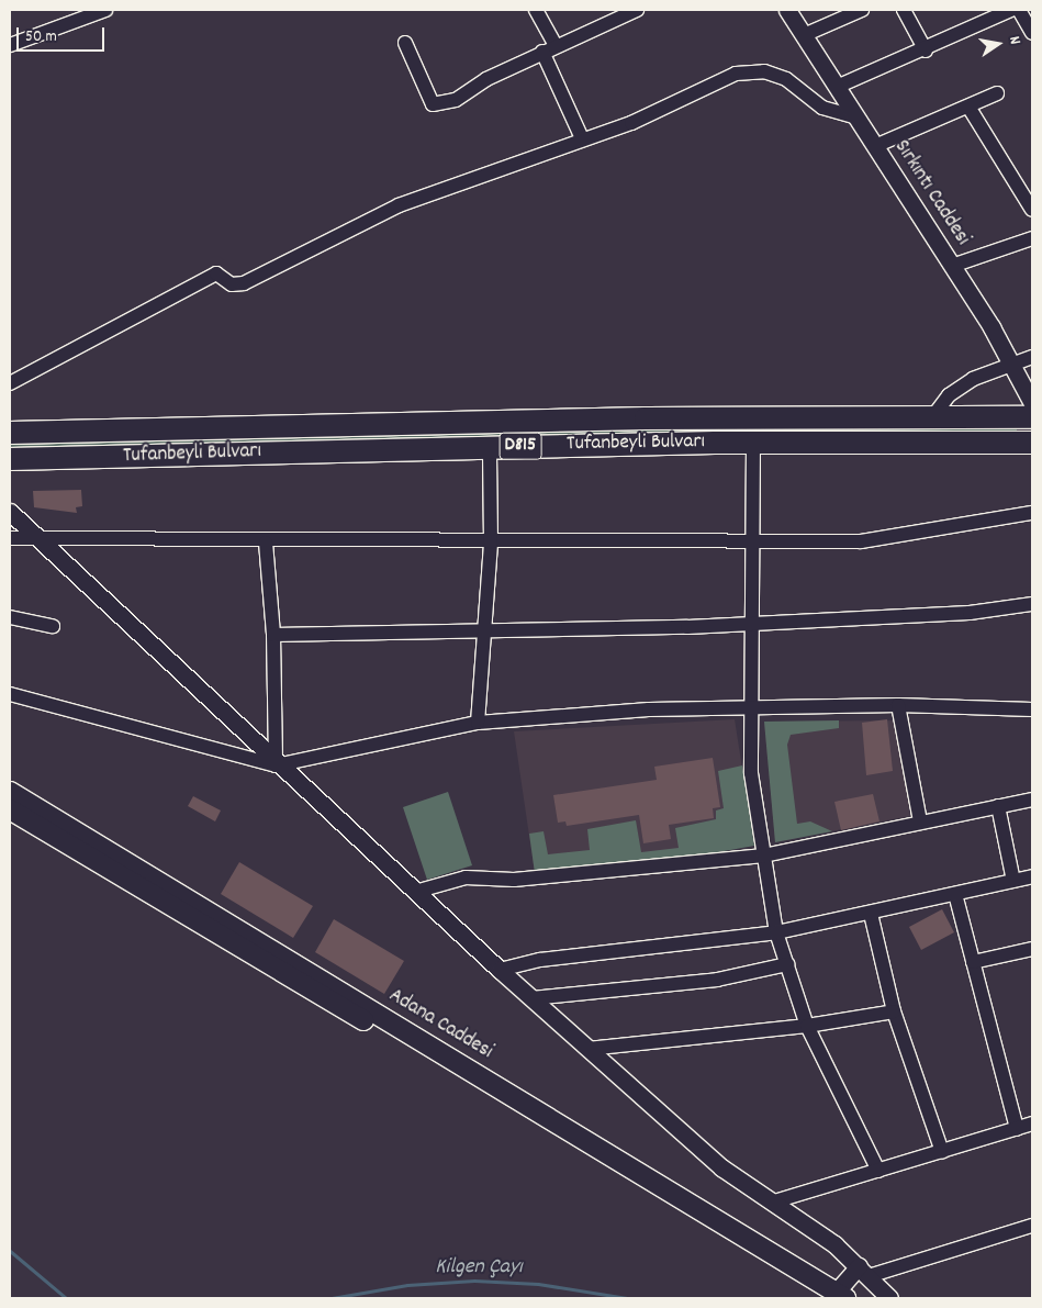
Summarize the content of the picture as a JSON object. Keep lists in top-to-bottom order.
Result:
{
  "streets": {
    "highway": ["Tufanbeyli Bulvarı", "D815"],
    "main road": ["Adana Caddesi"],
    "street": ["Sırkıntı Caddesi"]
  },
  "water": ["Kilgen Çayı"],
  "scale_bar": "50 m",
  "north": "right"
}
